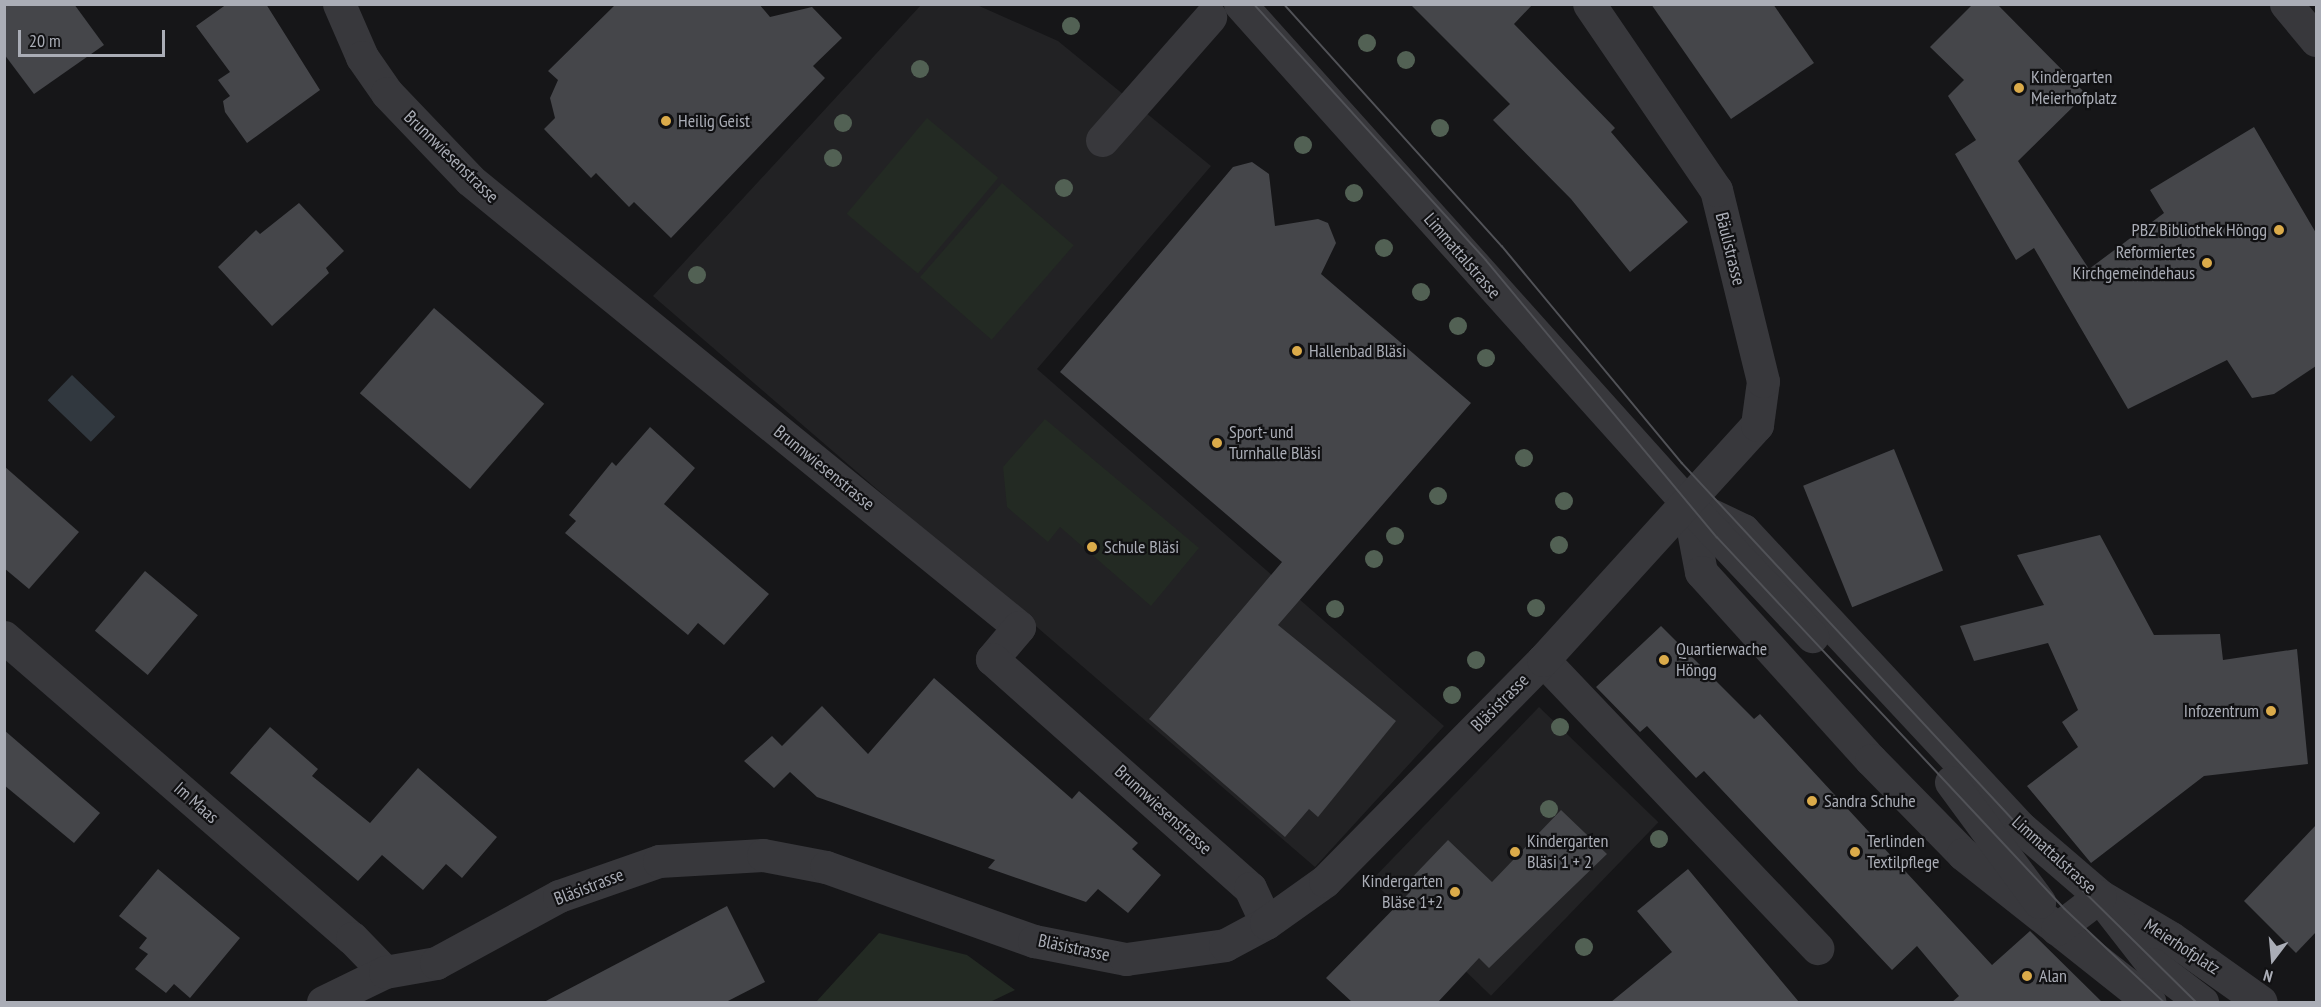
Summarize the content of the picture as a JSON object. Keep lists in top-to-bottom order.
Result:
{
  "streets": {
    "street": [
      "Brunnwiesenstrasse",
      "Bäulistrasse",
      "Limmattalstrasse",
      "Bläsistrasse",
      "Im Maas",
      "Meierhofplatz"
    ]
  },
  "crossings": [
    ["Brunnwiesenstrasse", "Bläsistrasse"],
    ["Bäulistrasse", "Limmattalstrasse"],
    ["Bäulistrasse", "Bläsistrasse"],
    ["Limmattalstrasse", "Bläsistrasse"],
    ["Limmattalstrasse", "Meierhofplatz"],
    ["Bläsistrasse", "Im Maas"]
  ],
  "places": [
    "Kindergarten Meierhofplatz",
    "Heilig Geist",
    "PBZ Bibliothek Höngg",
    "Reformiertes Kirchgemeindehaus",
    "Hallenbad Bläsi",
    "Sport- und Turnhalle Bläsi",
    "Schule Bläsi",
    "Quartierwache Höngg",
    "Infozentrum",
    "Sandra Schuhe",
    "Kindergarten Bläsi 1 + 2",
    "Terlinden Textilpflege",
    "Kindergarten Bläse 1+2",
    "Alan"
  ],
  "scale_bar": "20 m",
  "north": "bottom"
}
